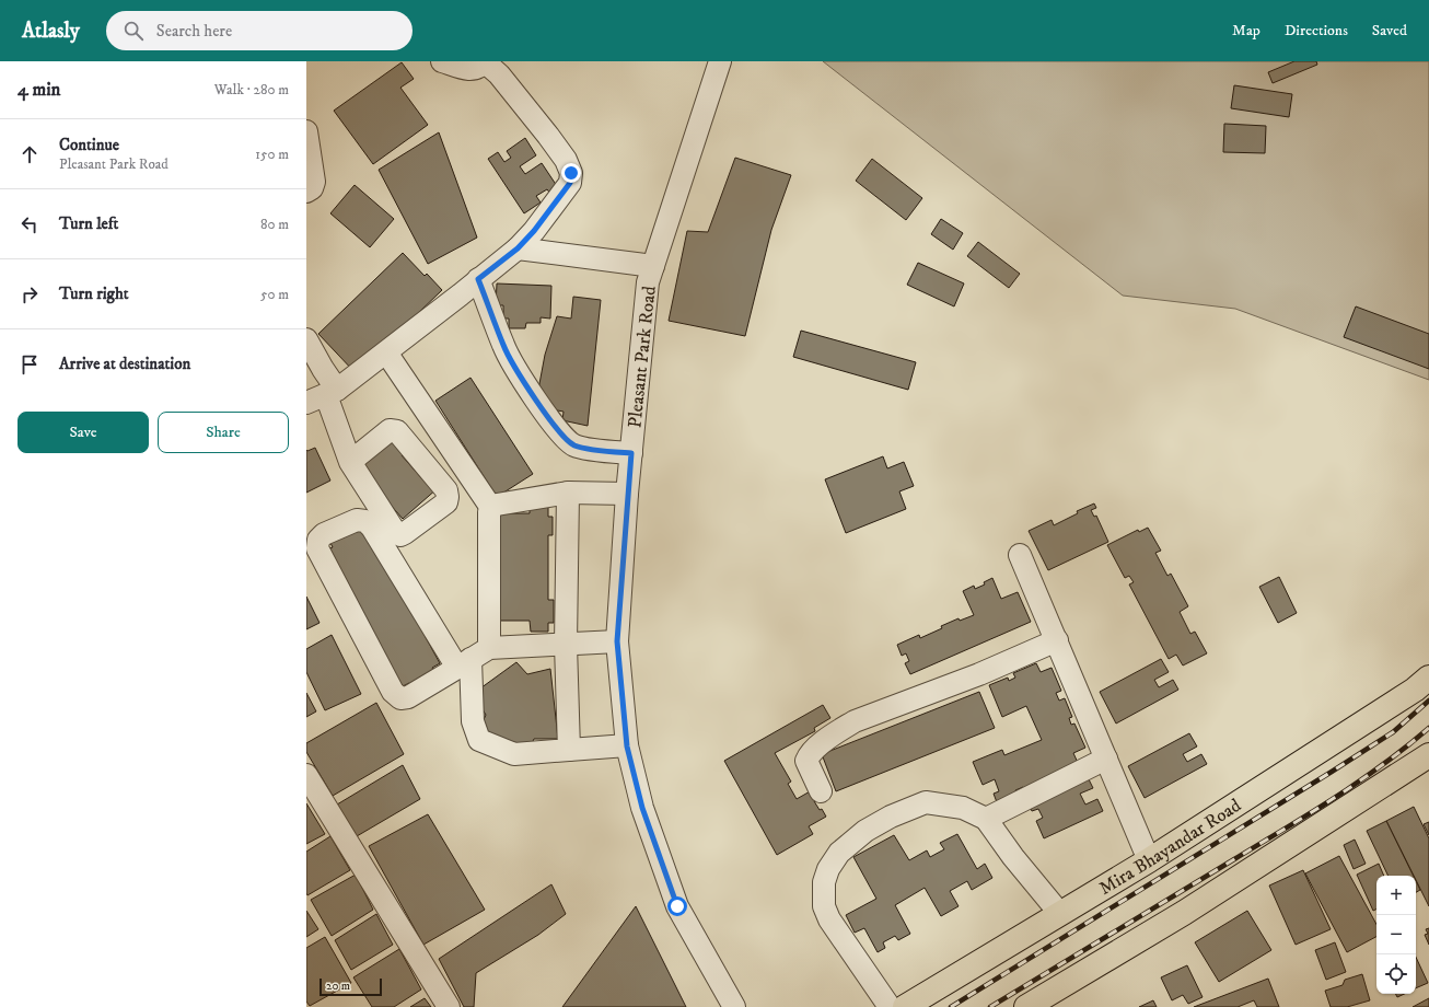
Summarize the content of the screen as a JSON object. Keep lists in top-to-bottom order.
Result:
{
  "streets": {
    "main road": ["Mira Bhayandar Road"],
    "street": ["Pleasant Park Road"]
  },
  "scale_bar": "20 m",
  "page": {
    "header": "Atlasly",
    "search": "Search here",
    "nav": ["Map", "Directions", "Saved"],
    "heading": ["4 min", "Walk · 280 m"],
    "list": [
      ["Continue", "Pleasant Park Road", "150 m"],
      ["Turn left", "80 m"],
      ["Turn right", "50 m"],
      "Arrive at destination"
    ],
    "buttons": ["Save", "Share"],
    "map_buttons": ["+", "−"],
    "scale": "20 m"
  }
}
